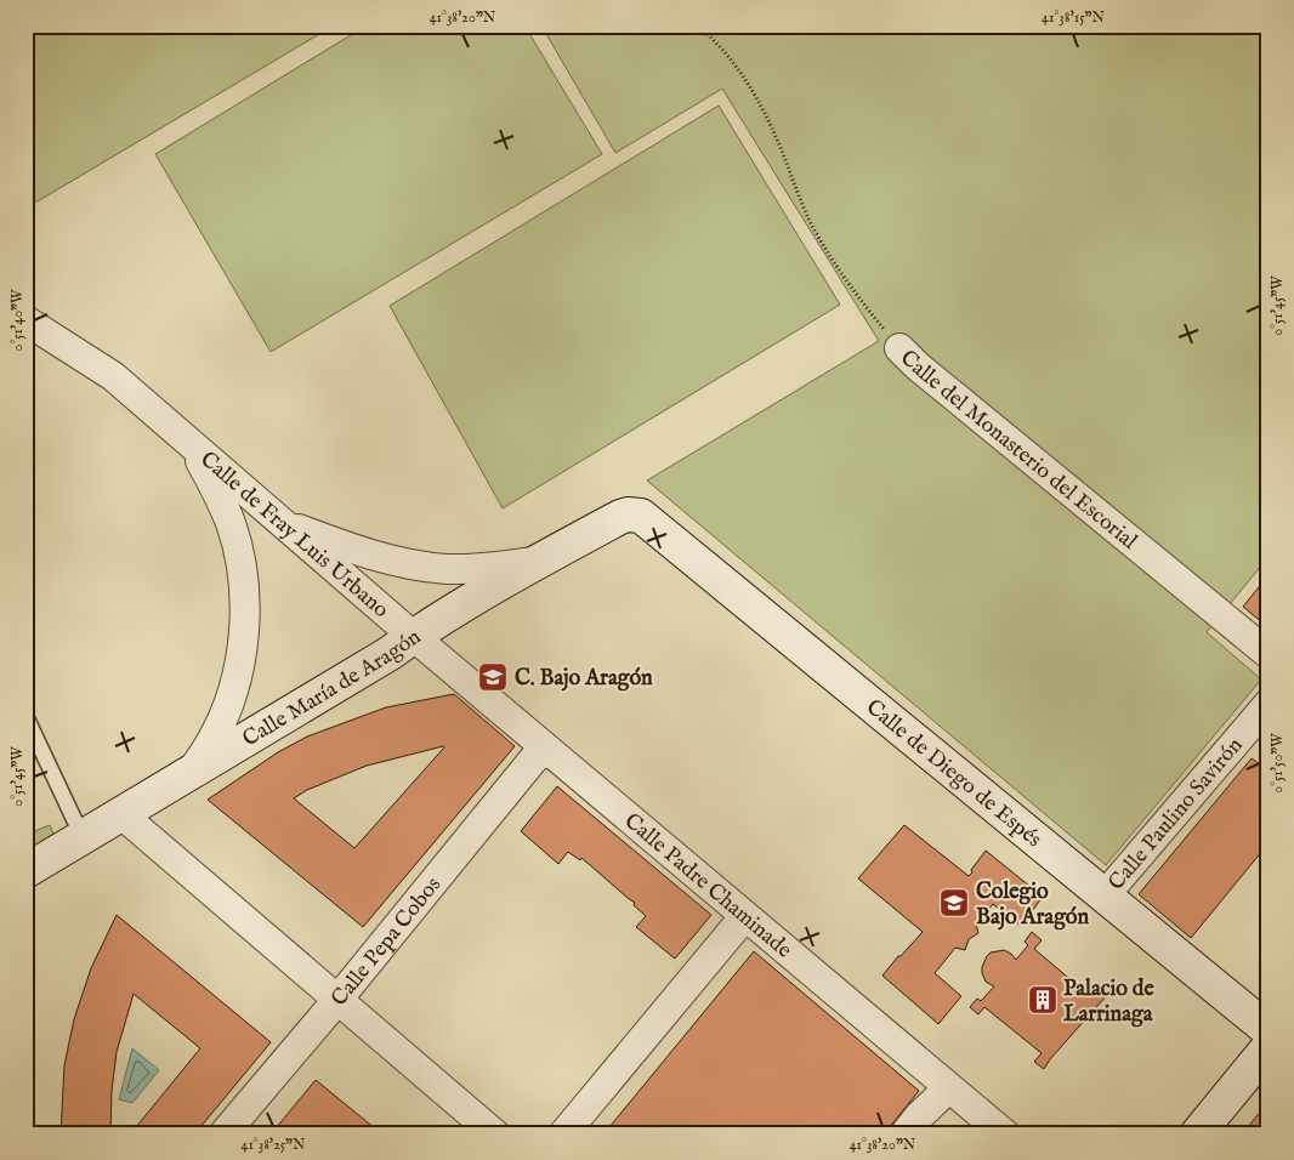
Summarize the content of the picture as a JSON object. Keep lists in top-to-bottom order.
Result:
{
  "streets": {
    "street": [
      "Calle del Monasterio del Escorial",
      "Calle de Fray Luis Urbano",
      "Calle María de Aragón",
      "Calle de Diego de Espés",
      "Calle Paulino Savirón",
      "Calle Padre Chaminade",
      "Calle Pepa Cobos"
    ]
  },
  "crossings": [
    ["Calle de Fray Luis Urbano", "Calle María de Aragón"],
    ["Calle de Fray Luis Urbano", "Calle Padre Chaminade"],
    ["Calle María de Aragón", "Calle de Diego de Espés"],
    ["Calle María de Aragón", "Calle Padre Chaminade"],
    ["Calle de Diego de Espés", "Calle Paulino Savirón"],
    ["Calle Padre Chaminade", "Calle Pepa Cobos"]
  ],
  "places": {
    "school or university": ["C. Bajo Aragón", "Colegio Bajo Aragón"],
    "building": ["Palacio de Larrinaga"]
  },
  "coordinates": [
    "41°38'20\"N",
    "41°38'15\"N",
    "0°51'45\"W",
    "0°51'40\"W",
    "0°51'50\"W",
    "41°38'25\"N"
  ]
}
